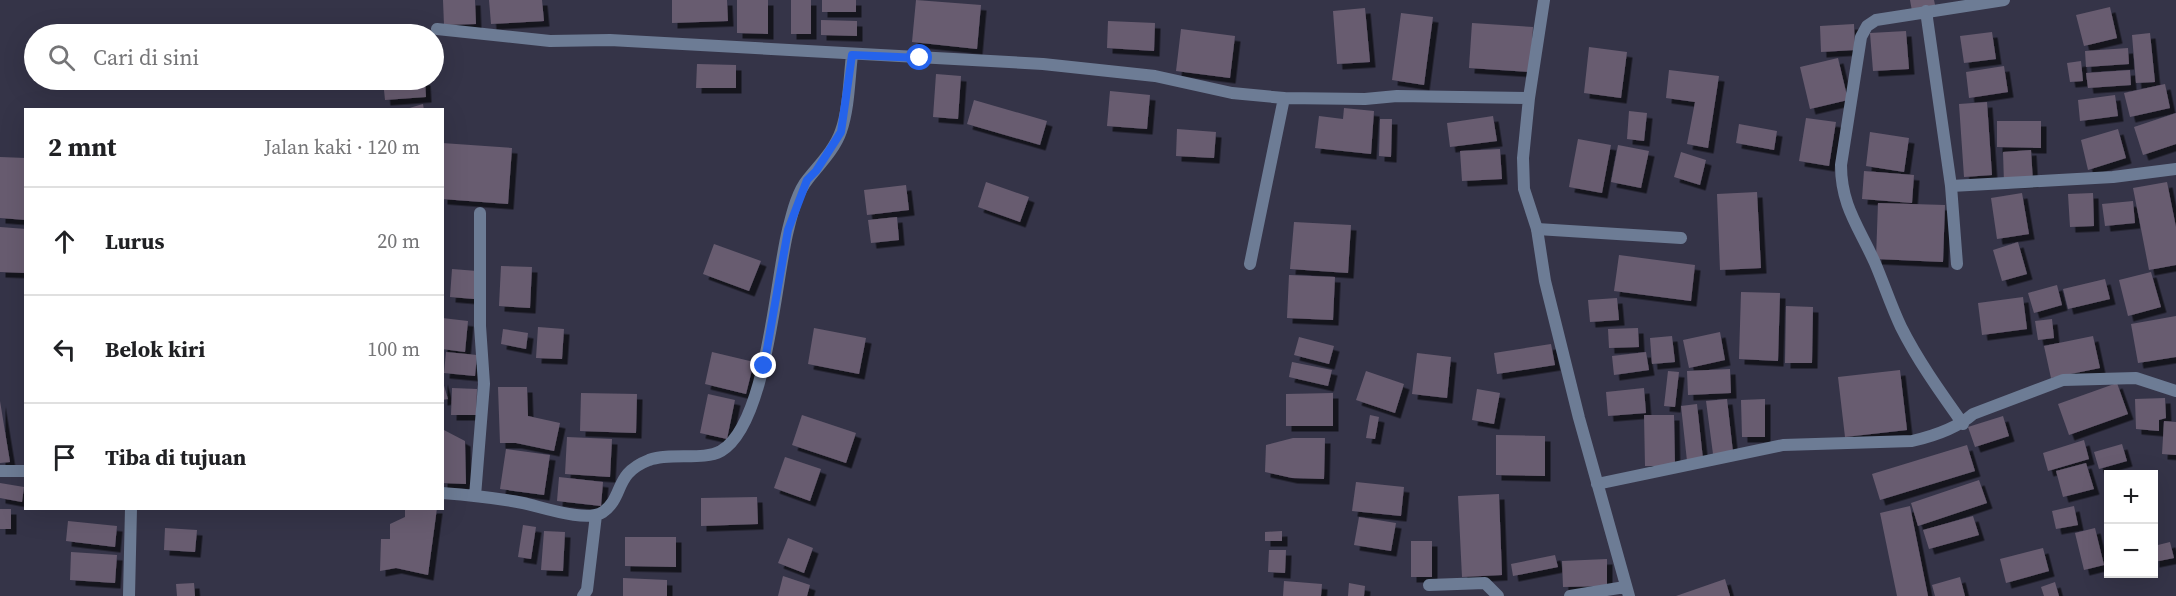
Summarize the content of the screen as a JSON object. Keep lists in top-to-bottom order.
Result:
{
  "page": {
    "search": "Cari di sini",
    "heading": ["2 mnt", "Jalan kaki · 120 m"],
    "list": [
      ["Lurus", "20 m"],
      ["Belok kiri", "100 m"],
      "Tiba di tujuan"
    ],
    "map_buttons": ["+", "−"]
  }
}
